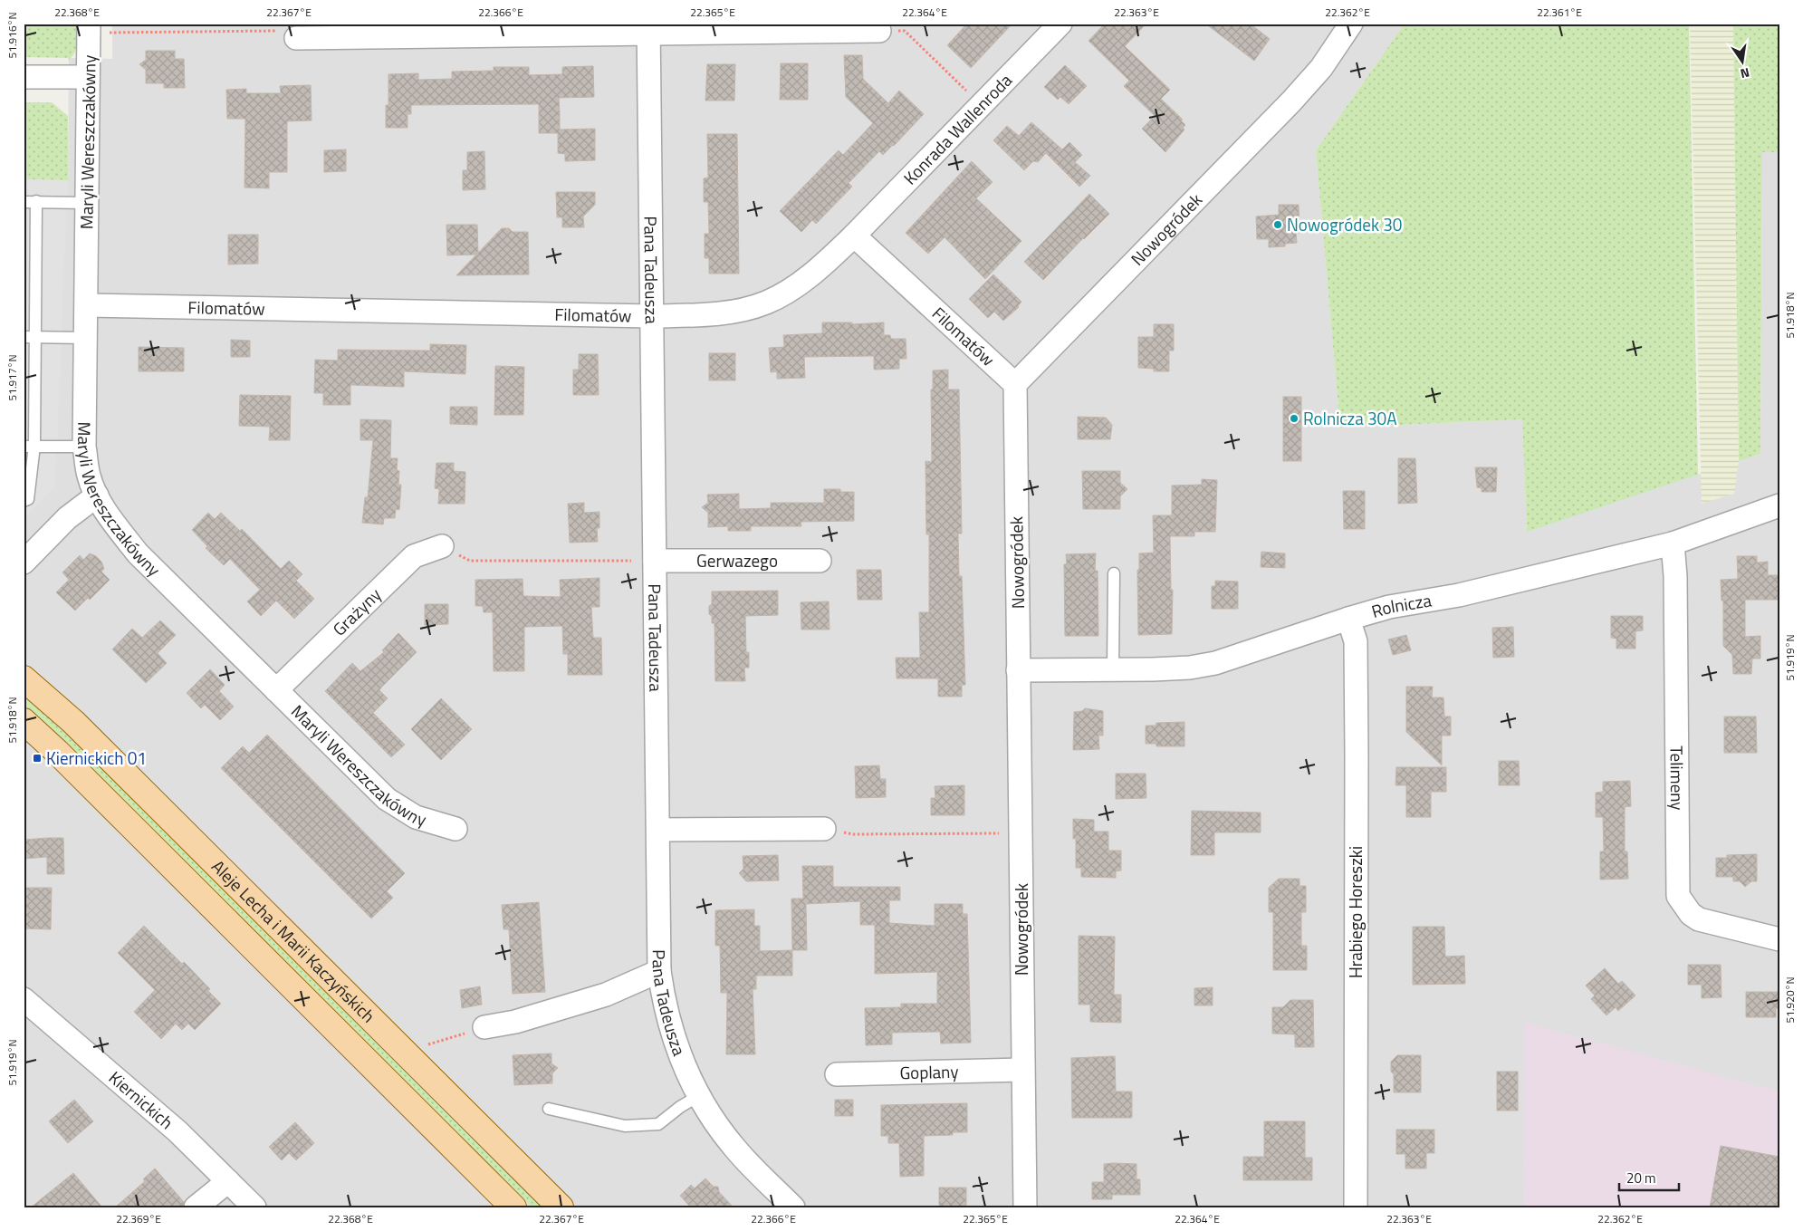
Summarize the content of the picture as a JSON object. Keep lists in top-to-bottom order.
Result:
{
  "streets": {
    "main road": ["Aleje Lecha i Marii Kaczyńskich"],
    "street": [
      "Konrada Wallenroda",
      "Maryli Wereszczakówny",
      "Nowogródek",
      "Pana Tadeusza",
      "Filomatów",
      "Gerwazego",
      "Rolnicza",
      "Grażyny",
      "Telimeny",
      "Hrabiego Horeszki",
      "Goplany",
      "Kiernickich"
    ]
  },
  "crossings": [
    ["Konrada Wallenroda", "Filomatów"],
    ["Maryli Wereszczakówny", "Filomatów"],
    ["Maryli Wereszczakówny", "Grażyny"],
    ["Nowogródek", "Filomatów"],
    ["Nowogródek", "Rolnicza"],
    ["Nowogródek", "Goplany"],
    ["Pana Tadeusza", "Filomatów"],
    ["Pana Tadeusza", "Gerwazego"],
    ["Rolnicza", "Telimeny"],
    ["Rolnicza", "Hrabiego Horeszki"]
  ],
  "places": {
    "other": ["Nowogródek 30", "Rolnicza 30A"],
    "transit": ["Kiernickich 01"]
  },
  "scale_bar": "20 m",
  "north": "bottom",
  "coordinates": [
    "22.368°E",
    "22.367°E",
    "22.366°E",
    "22.365°E",
    "22.364°E",
    "22.363°E",
    "22.362°E",
    "22.361°E",
    "51.916°N",
    "51.918°N",
    "51.917°N",
    "51.919°N",
    "51.920°N",
    "22.369°E"
  ]
}
